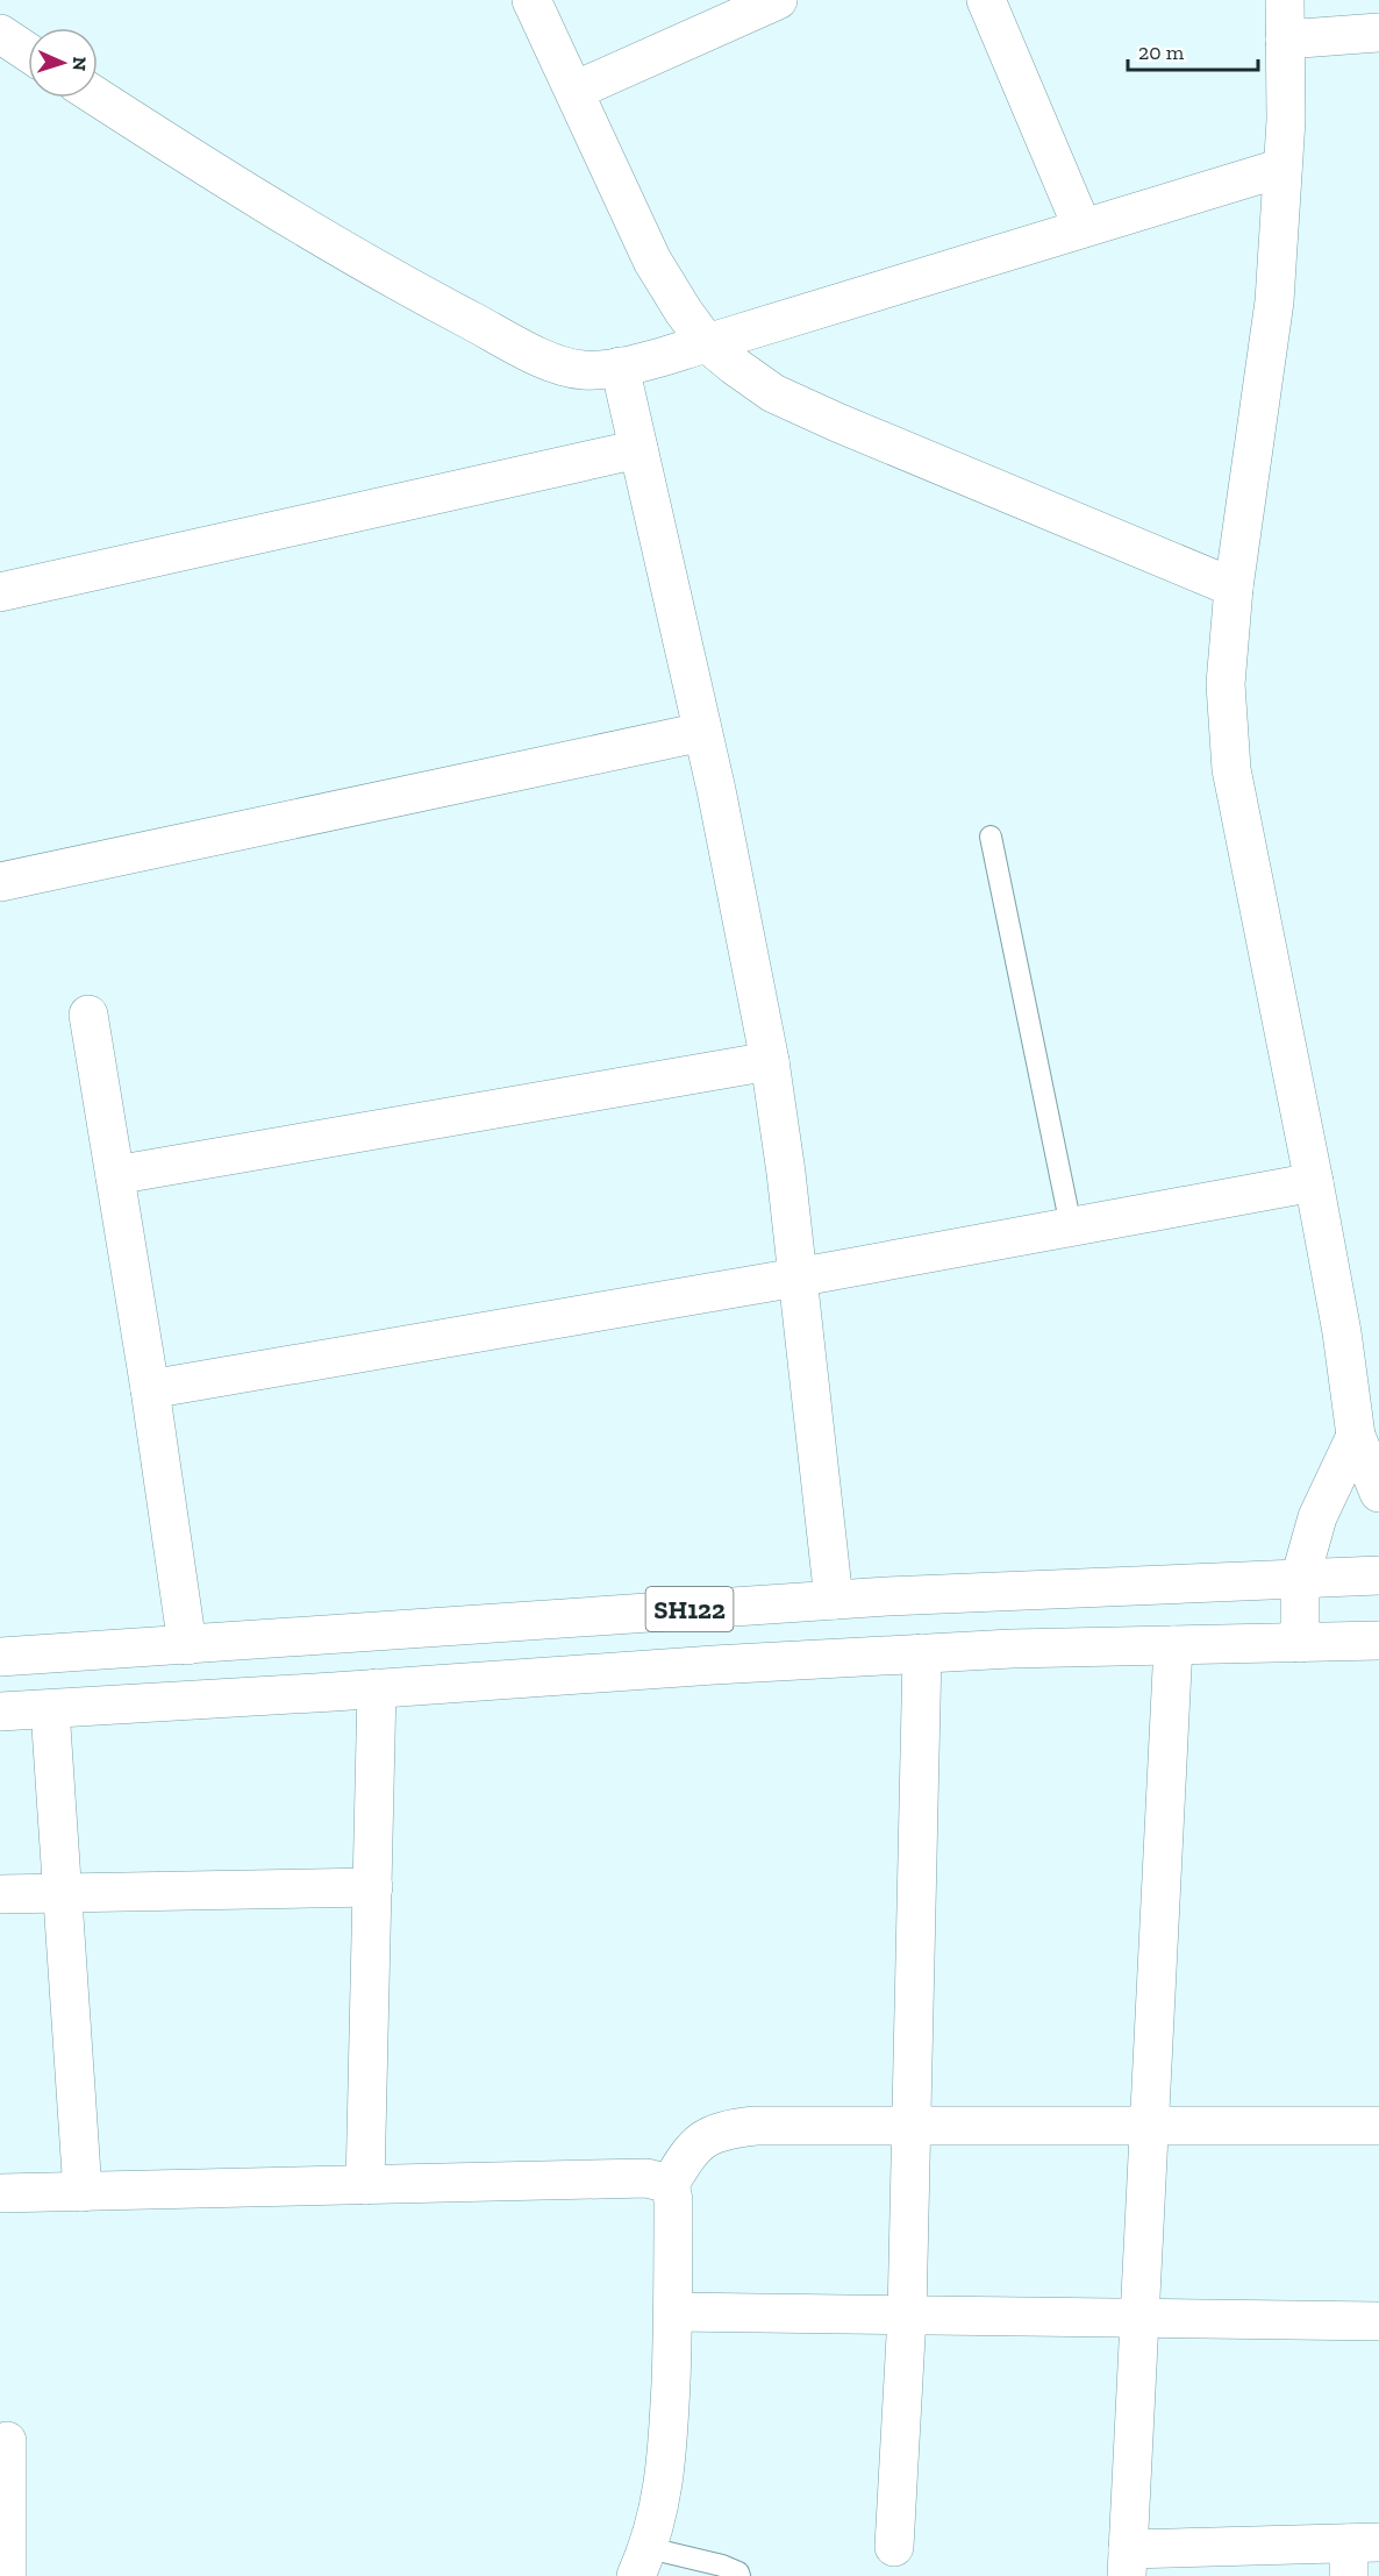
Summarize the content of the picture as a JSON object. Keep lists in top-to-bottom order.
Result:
{
  "streets": {
    "street": ["SH122"]
  },
  "scale_bar": "20 m",
  "north": "right"
}
